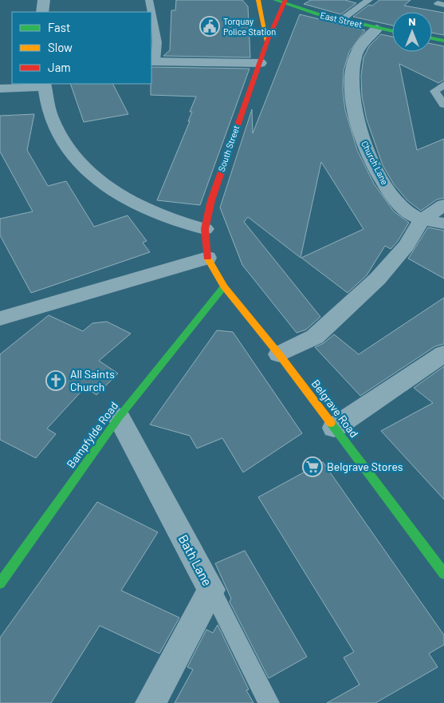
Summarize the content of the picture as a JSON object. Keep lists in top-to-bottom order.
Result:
{
  "streets": {
    "street": [
      "East Street",
      "South Street",
      "Church Lane",
      "Belgrave Road",
      "Bampfylde Road",
      "Bath Lane"
    ]
  },
  "crossings": [
    ["East Street", "South Street"],
    ["East Street", "Church Lane"],
    ["South Street", "Belgrave Road"],
    ["Belgrave Road", "Bampfylde Road"],
    ["Bampfylde Road", "Bath Lane"]
  ],
  "places": {
    "public building": ["Torquay Police Station"],
    "church": ["All Saints Church"],
    "supermarket": ["Belgrave Stores"]
  },
  "legend": ["Fast", "Slow", "Jam"],
  "north": "top"
}
